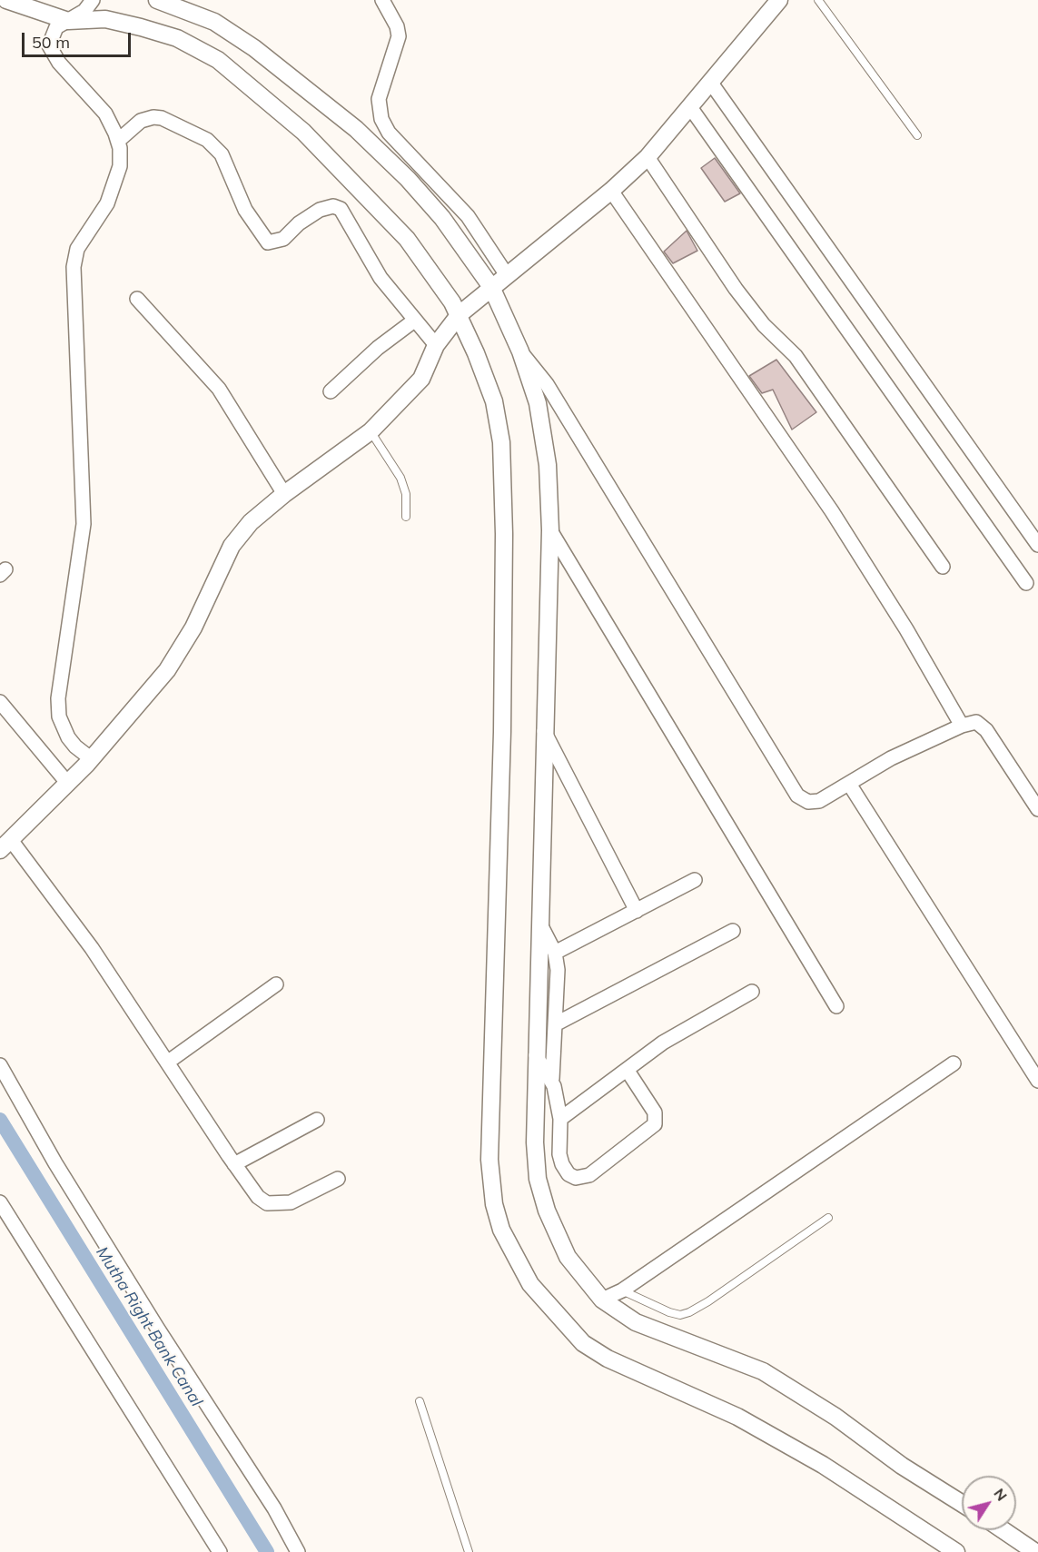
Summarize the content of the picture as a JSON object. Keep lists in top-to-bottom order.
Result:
{
  "water": ["Mutha Right Bank Canal"],
  "scale_bar": "50 m",
  "north": "top right"
}
